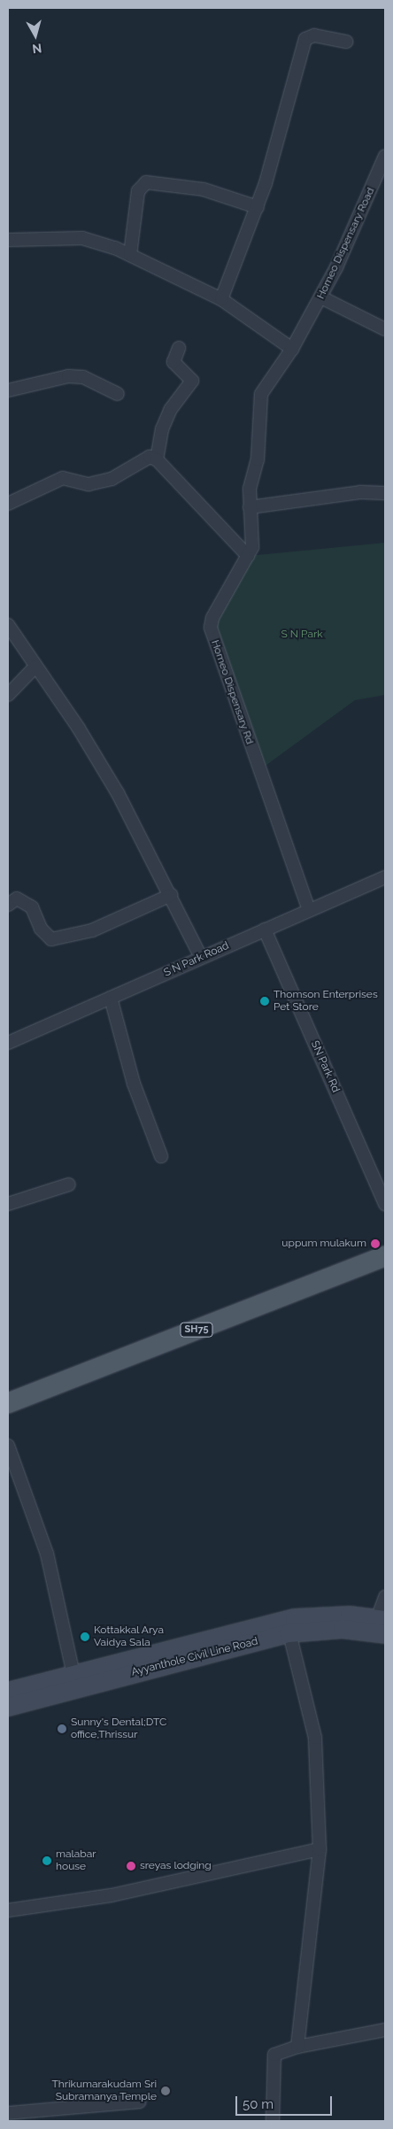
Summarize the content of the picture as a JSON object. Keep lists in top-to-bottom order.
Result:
{
  "streets": {
    "main road": ["SH75", "Ayyanthole Civil Line Road"],
    "street": [
      "Homeo Dispensary Road",
      "Homeo Dispensary Rd",
      "S N Park Road",
      "SN Park Rd"
    ]
  },
  "crossings": [
    ["Homeo Dispensary Road", "Homeo Dispensary Rd"],
    ["Homeo Dispensary Rd", "S N Park Road"],
    ["S N Park Road", "SN Park Rd"]
  ],
  "parks": ["S N Park"],
  "places": [
    "Thomson Enterprises Pet Store",
    "uppum mulakum",
    "Kottakkal Arya Vaidya Sala",
    "Sunny's Dental;DTC office,Thrissur",
    "malabar house",
    "sreyas lodging",
    "Thrikumarakudam Sri Subramanya Temple"
  ],
  "scale_bar": "50 m",
  "north": "bottom"
}
